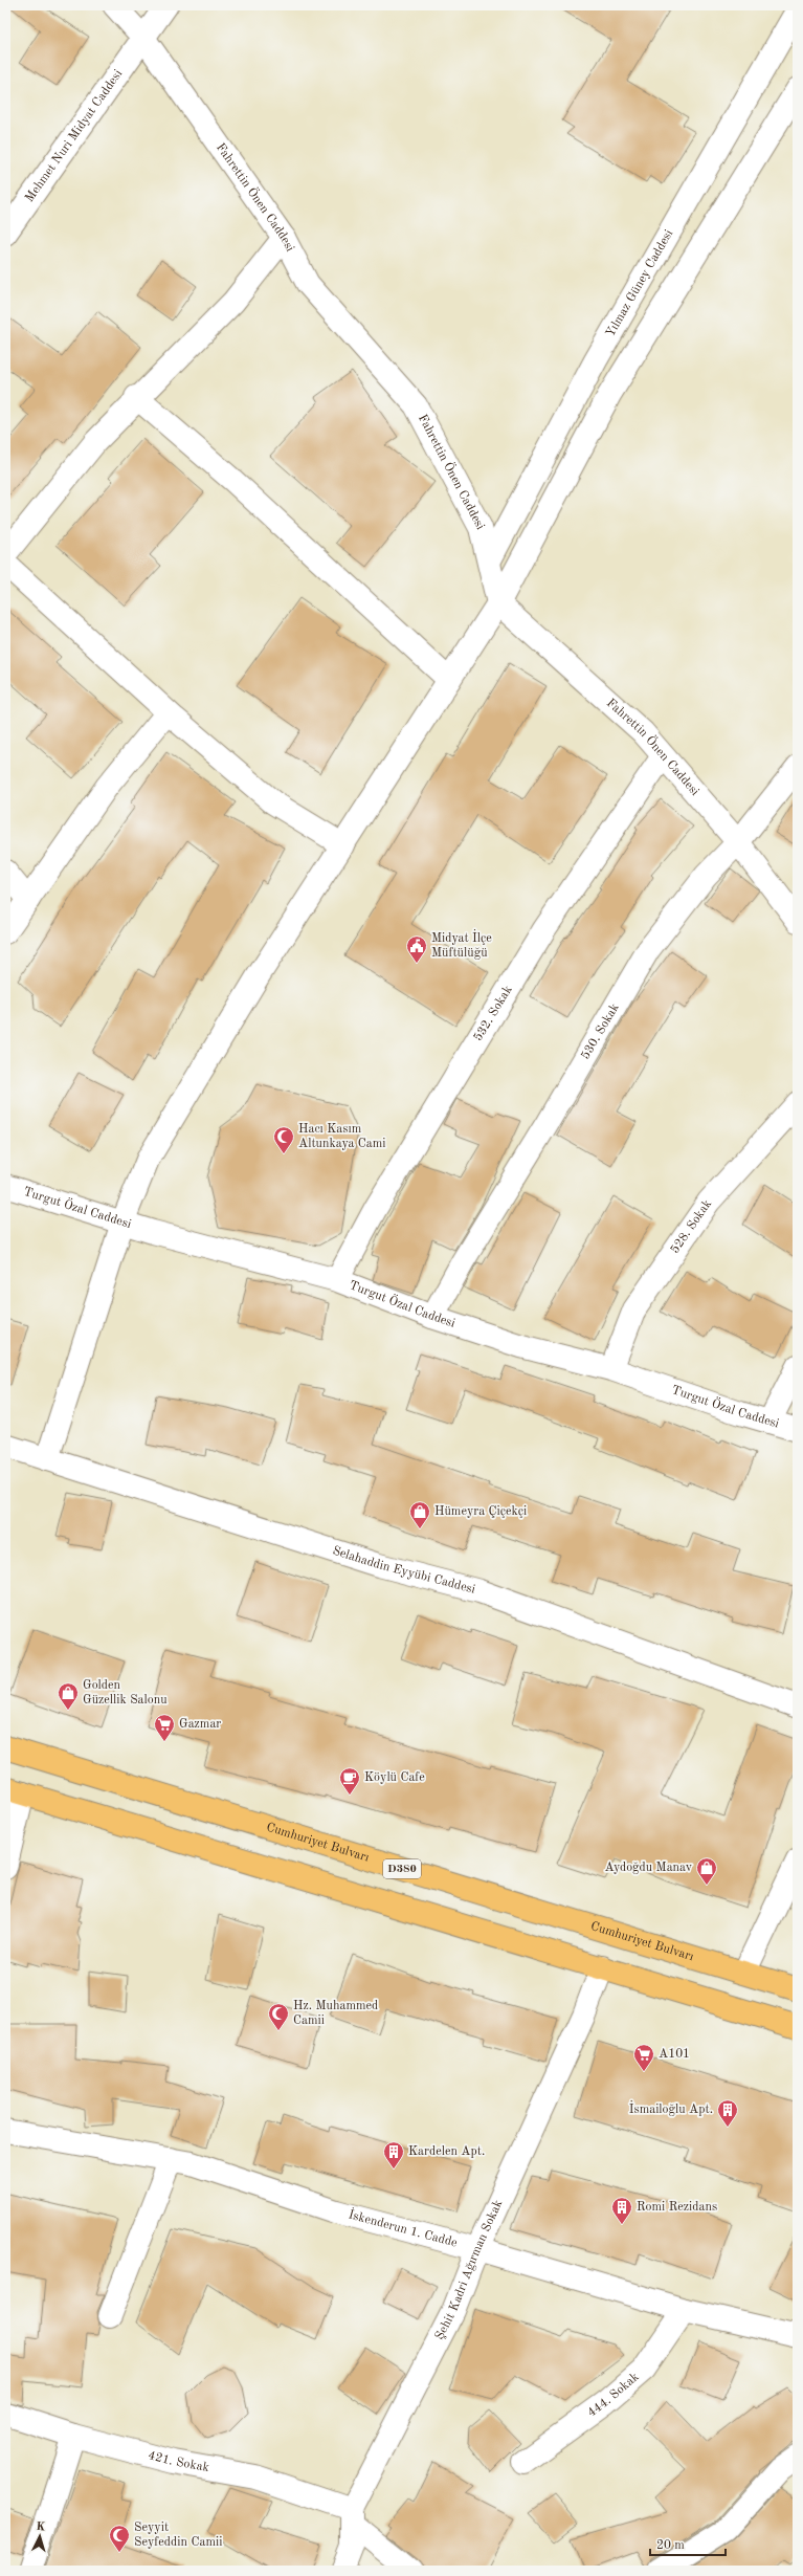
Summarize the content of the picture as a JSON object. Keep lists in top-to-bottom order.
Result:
{
  "streets": {
    "main road": ["Cumhuriyet Bulvarı", "D380"],
    "street": [
      "Mehmet Nuri Midyat Caddesi",
      "Fahrettin Önen Caddesi",
      "Yılmaz Güney Caddesi",
      "532. Sokak",
      "530. Sokak",
      "Turgut Özal Caddesi",
      "528. Sokak",
      "Selahaddin Eyyübi Caddesi",
      "İskenderun 1. Cadde",
      "Şehit Kadri Ağırman Sokak",
      "444. Sokak",
      "421. Sokak"
    ]
  },
  "crossings": [
    ["Mehmet Nuri Midyat Caddesi", "Fahrettin Önen Caddesi"],
    ["Fahrettin Önen Caddesi", "Yılmaz Güney Caddesi"],
    ["Fahrettin Önen Caddesi", "532. Sokak"],
    ["Fahrettin Önen Caddesi", "530. Sokak"],
    ["532. Sokak", "Turgut Özal Caddesi"],
    ["530. Sokak", "Turgut Özal Caddesi"],
    ["Turgut Özal Caddesi", "528. Sokak"],
    ["İskenderun 1. Cadde", "Şehit Kadri Ağırman Sokak"],
    ["İskenderun 1. Cadde", "444. Sokak"],
    ["Şehit Kadri Ağırman Sokak", "421. Sokak"]
  ],
  "places": {
    "public building": ["Midyat İlçe Müftülüğü"],
    "mosque": ["Hacı Kasım Altunkaya Cami", "Hz. Muhammed Camii", "Seyyit Seyfeddin Camii"],
    "shop": ["Hümeyra Çiçekçi", "Golden Güzellik Salonu", "Aydoğdu Manav"],
    "supermarket": ["Gazmar", "A101"],
    "cafe": ["Köylü Cafe"],
    "building": ["İsmailoğlu Apt.", "Kardelen Apt.", "Romi Rezidans"]
  },
  "scale_bar": "20 m",
  "north": "top"
}
